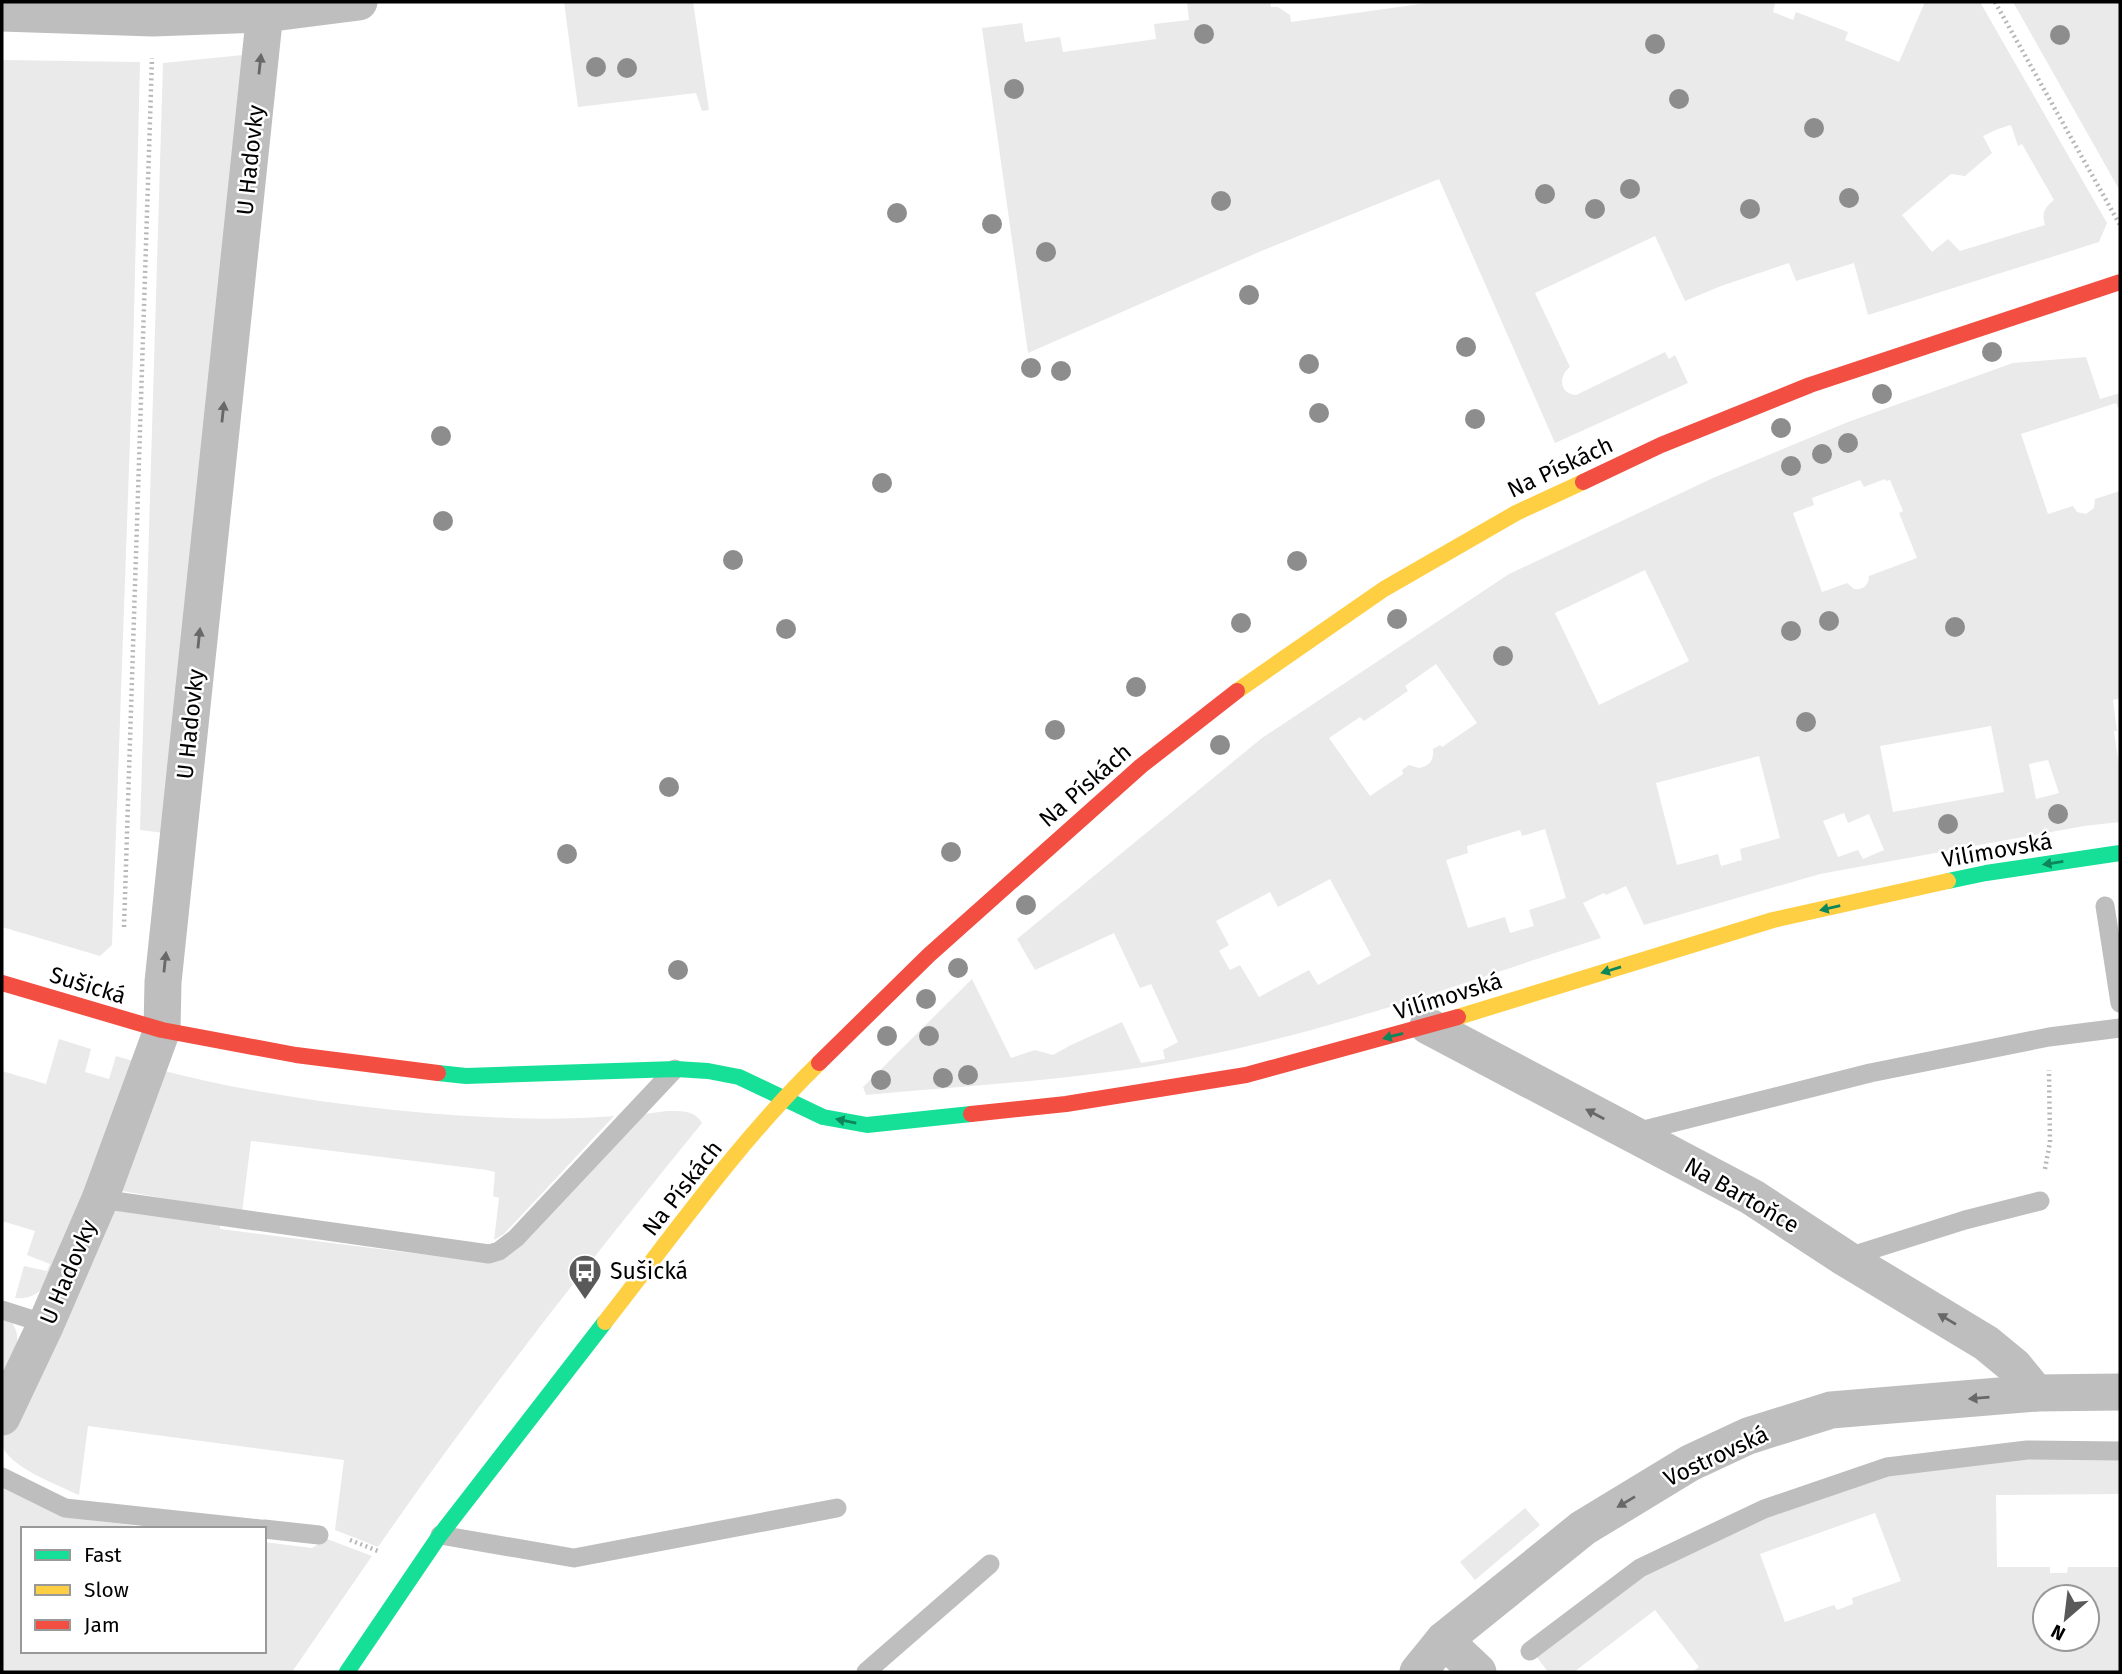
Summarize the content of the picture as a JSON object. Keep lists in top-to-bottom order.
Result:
{
  "streets": {
    "street": [
      "U Hadovky",
      "Na Pískách",
      "Vilímovská",
      "Sušická",
      "Na Bartoňce",
      "Vostrovská"
    ]
  },
  "crossings": [
    ["U Hadovky", "Sušická"],
    ["Na Pískách", "Vilímovská"],
    ["Na Pískách", "Sušická"],
    ["Vilímovská", "Sušická"],
    ["Vilímovská", "Na Bartoňce"],
    ["Na Bartoňce", "Vostrovská"]
  ],
  "one_way": [
    "U Hadovky",
    "Vilímovská",
    "Na Bartoňce",
    "Vostrovská"
  ],
  "places": {
    "bus stop": ["Sušická"]
  },
  "legend": ["Fast", "Slow", "Jam"],
  "north": "bottom left"
}
